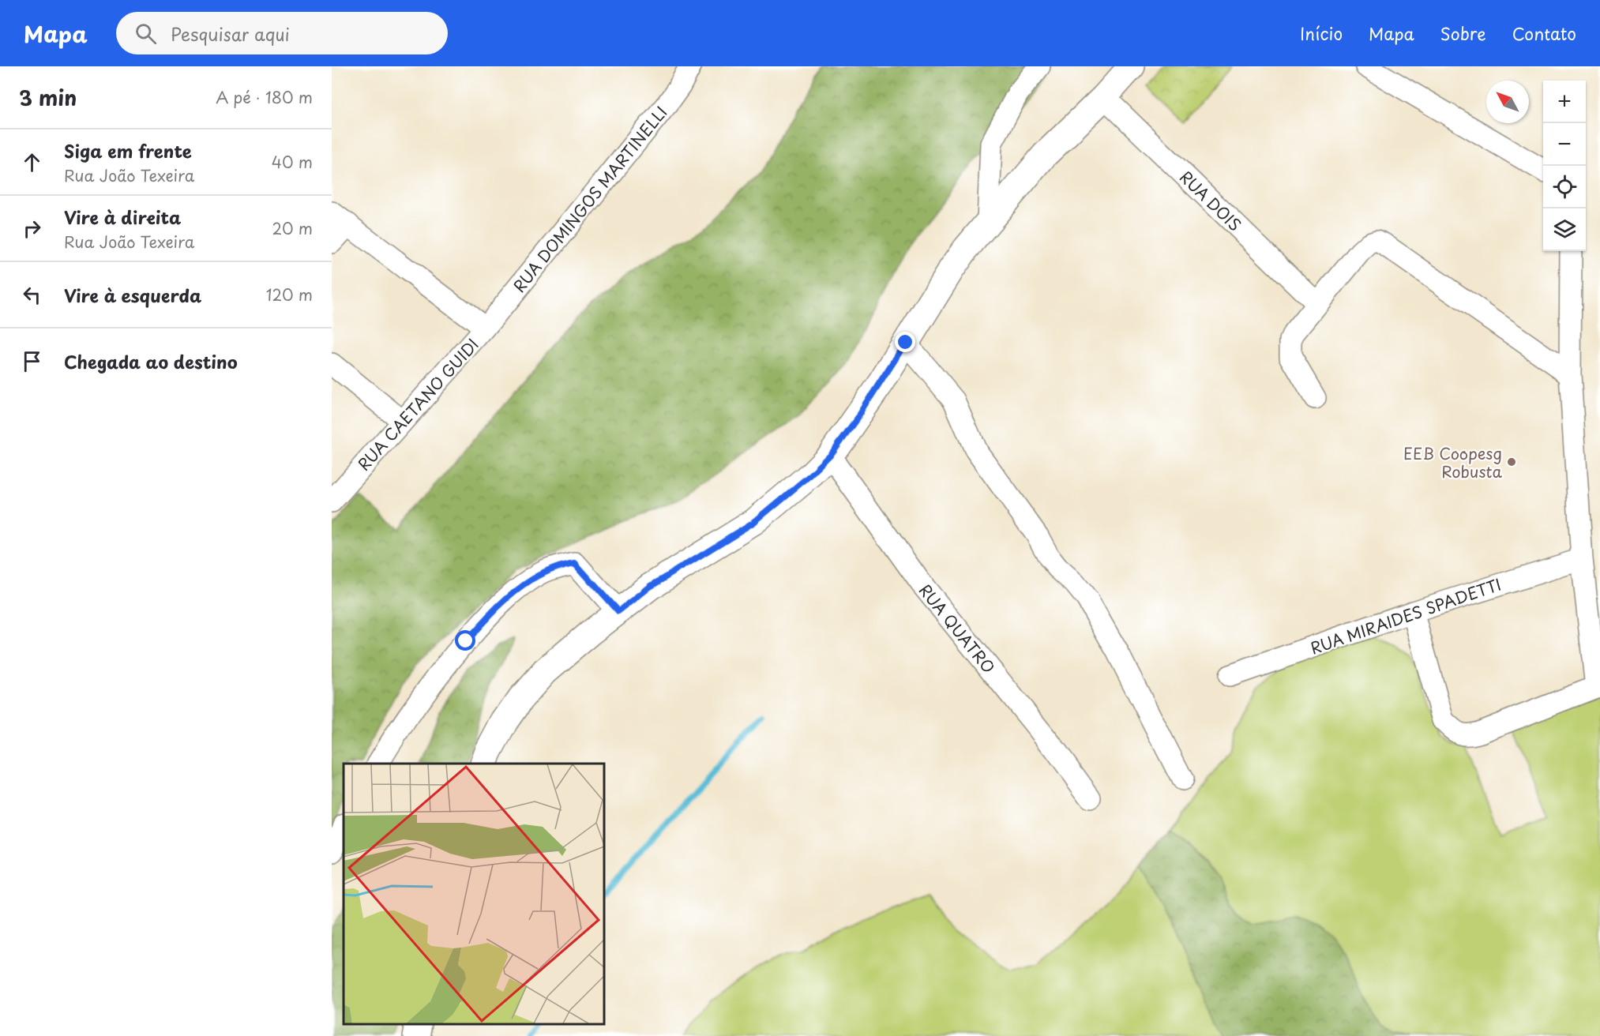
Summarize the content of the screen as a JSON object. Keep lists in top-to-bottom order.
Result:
{
  "streets": {
    "street": [
      "RUA DOMINGOS MARTINELLI",
      "RUA DOIS",
      "RUA CAETANO GUIDI",
      "RUA MIRAIDES SPADETTI",
      "RUA QUATRO"
    ]
  },
  "crossings": [
    ["RUA DOMINGOS MARTINELLI", "RUA CAETANO GUIDI"]
  ],
  "places": ["EEB Coopesg Robusta"],
  "north": "top left",
  "page": {
    "header": "Mapa",
    "search": "Pesquisar aqui",
    "nav": [
      "Início",
      "Mapa",
      "Sobre",
      "Contato"
    ],
    "heading": ["3 min", "A pé · 180 m"],
    "map_buttons": ["+", "−"],
    "list": [
      ["Siga em frente", "Rua João Texeira", "40 m"],
      ["Vire à direita", "Rua João Texeira", "20 m"],
      ["Vire à esquerda", "120 m"],
      "Chegada ao destino"
    ]
  }
}
